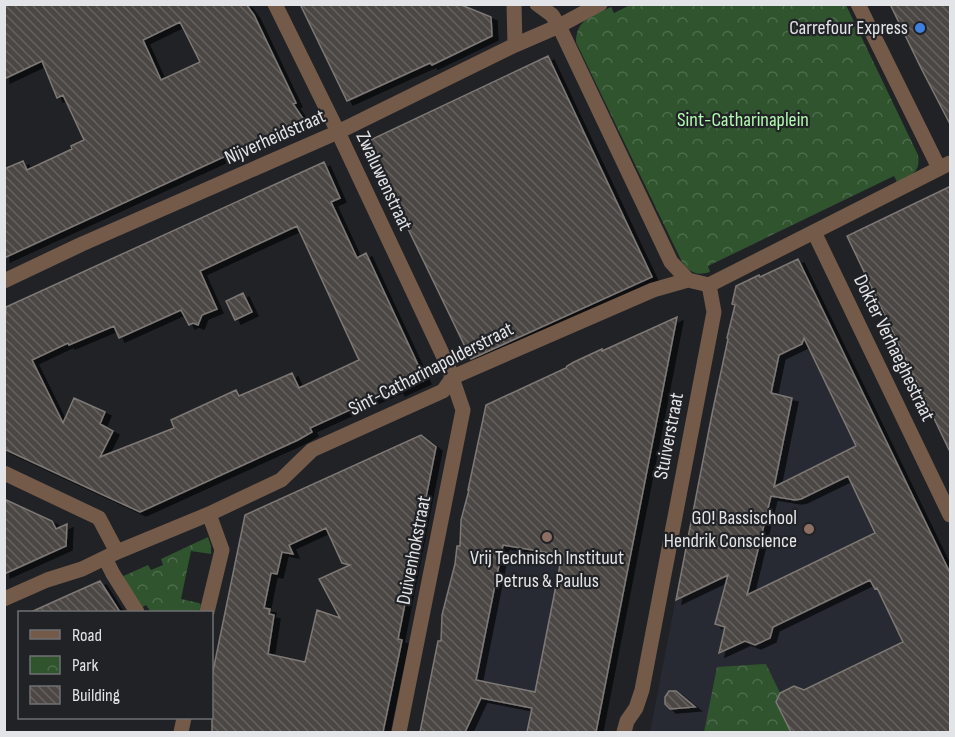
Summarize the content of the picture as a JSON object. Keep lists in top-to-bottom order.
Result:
{
  "streets": {
    "street": [
      "Nijverheidstraat",
      "Zwaluwenstraat",
      "Dokter Verhaeghestraat",
      "Sint-Catharinapolderstraat",
      "Stuiverstraat",
      "Duivenhokstraat"
    ]
  },
  "crossings": [
    ["Nijverheidstraat", "Zwaluwenstraat"],
    ["Zwaluwenstraat", "Sint-Catharinapolderstraat"],
    ["Zwaluwenstraat", "Duivenhokstraat"],
    ["Sint-Catharinapolderstraat", "Duivenhokstraat"]
  ],
  "parks": ["Sint-Catharinaplein"],
  "places": ["Carrefour Express", "GO! Bassischool Hendrik Conscience", "Vrij Technisch Instituut Petrus & Paulus"],
  "legend": ["Road", "Park", "Building"]
}
